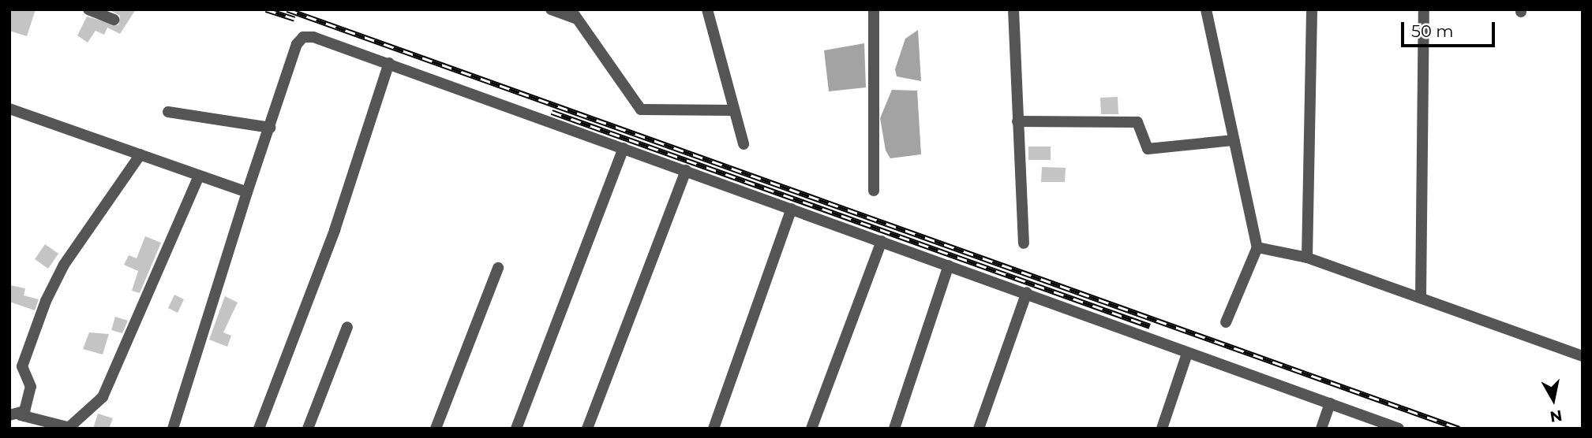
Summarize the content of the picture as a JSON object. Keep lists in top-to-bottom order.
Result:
{
  "scale_bar": "50 m",
  "north": "bottom"
}
